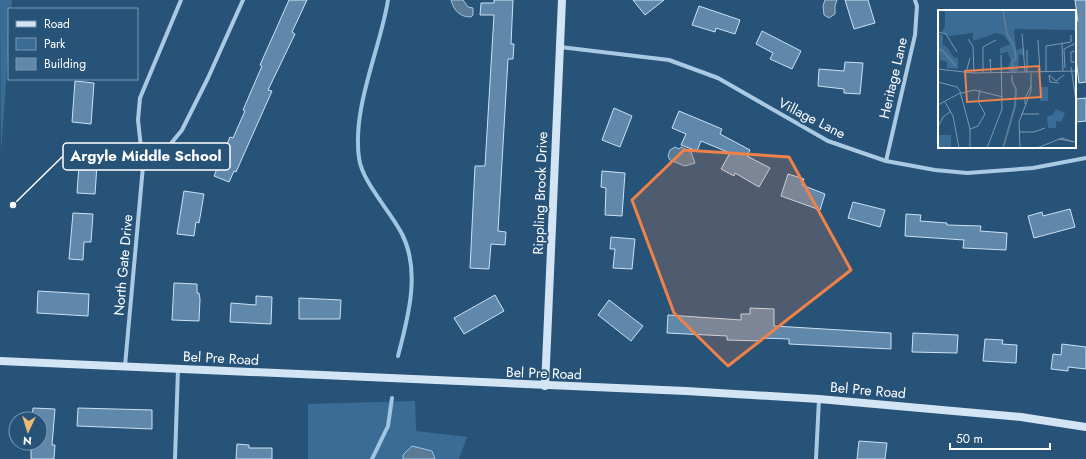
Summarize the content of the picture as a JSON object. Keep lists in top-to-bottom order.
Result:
{
  "streets": {
    "main road": ["Rippling Brook Drive", "Bel Pre Road"],
    "street": ["Heritage Lane", "Village Lane", "North Gate Drive"]
  },
  "crossings": [
    ["Heritage Lane", "Village Lane"],
    ["Village Lane", "Rippling Brook Drive"],
    ["Rippling Brook Drive", "Bel Pre Road"],
    ["North Gate Drive", "Bel Pre Road"]
  ],
  "places": ["Argyle Middle School"],
  "legend": ["Road", "Park", "Building"],
  "scale_bar": "50 m",
  "north": "bottom"
}
